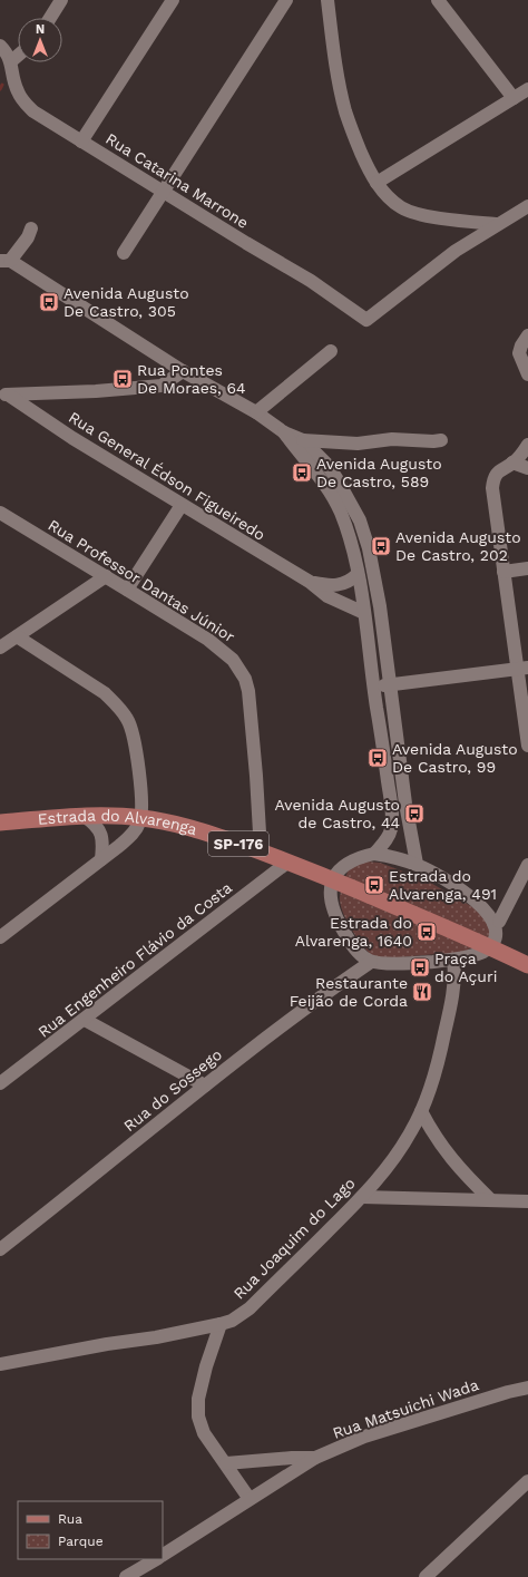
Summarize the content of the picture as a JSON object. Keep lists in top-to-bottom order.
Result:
{
  "streets": {
    "main road": ["Estrada do Alvarenga", "SP-176"],
    "street": [
      "Rua Catarina Marrone",
      "Rua General Édson Figueiredo",
      "Rua Professor Dantas Júnior",
      "Rua Engenheiro Flávio da Costa",
      "Rua do Sossego",
      "Rua Joaquim do Lago",
      "Rua Matsuichi Wada"
    ]
  },
  "crossings": [
    ["Rua Professor Dantas Júnior", "Estrada do Alvarenga"],
    ["Estrada do Alvarenga", "Rua Engenheiro Flávio da Costa"]
  ],
  "places": {
    "bus stop": [
      "Avenida Augusto De Castro, 305",
      "Rua Pontes De Moraes, 64",
      "Avenida Augusto De Castro, 589",
      "Avenida Augusto De Castro, 202",
      "Avenida Augusto De Castro, 99",
      "Avenida Augusto de Castro, 44",
      "Estrada do Alvarenga, 491",
      "Estrada do Alvarenga, 1640",
      "Praça do Açuri"
    ],
    "restaurant": ["Restaurante Feijão de Corda"]
  },
  "legend": ["Rua", "Parque"],
  "north": "top"
}
